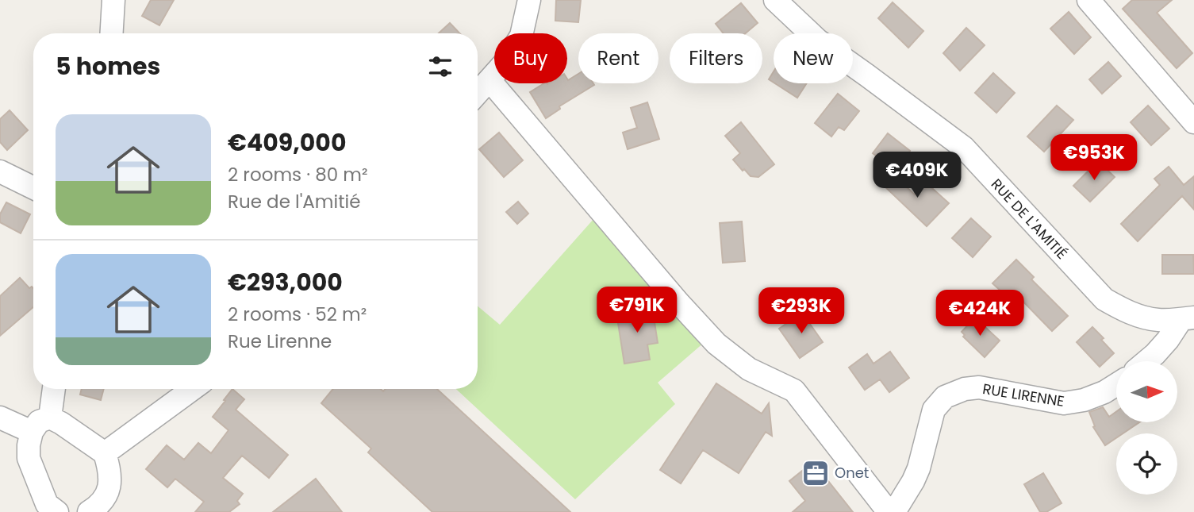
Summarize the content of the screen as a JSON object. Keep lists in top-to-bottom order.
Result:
{
  "streets": {
    "street": ["RUE DE L'AMITIÉ", "RUE LIRENNE"]
  },
  "places": {
    "office": ["Onet"]
  },
  "north": "right",
  "page": {
    "chip": [
      "Buy",
      "Rent",
      "Filters",
      "New"
    ],
    "heading": "5 homes",
    "list": [
      {
        "name": "€409,000",
        "note": "2 rooms · 80 m² · Rue de l'Amitié"
      },
      {
        "name": "€293,000",
        "note": "2 rooms · 52 m² · Rue Lirenne"
      }
    ],
    "price": [
      "€953K",
      "€409K",
      "€791K",
      "€293K",
      "€424K"
    ]
  }
}
